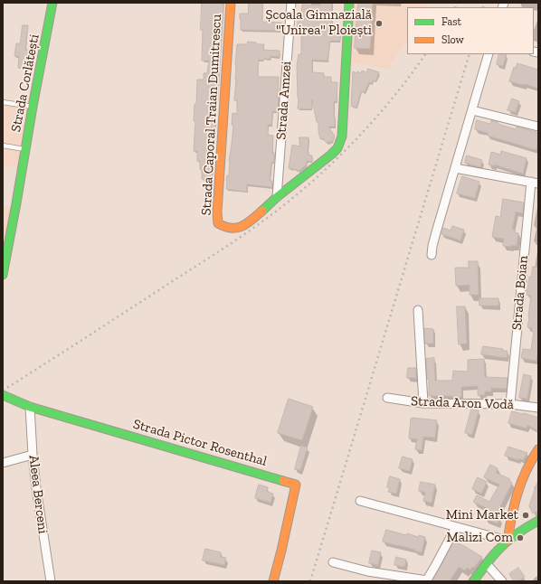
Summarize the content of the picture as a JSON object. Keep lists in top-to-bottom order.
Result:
{
  "streets": {
    "street": [
      "Strada Corlătești",
      "Strada Amzei",
      "Strada Caporal Traian Dumitrescu",
      "Strada Boian",
      "Strada Aron Vodă",
      "Strada Pictor Rosenthal",
      "Aleea Berceni"
    ]
  },
  "crossings": [
    ["Strada Amzei", "Strada Caporal Traian Dumitrescu"],
    ["Strada Boian", "Strada Aron Vodă"],
    ["Strada Pictor Rosenthal", "Aleea Berceni"]
  ],
  "places": ["Școala Gimnazială \"Unirea\" Ploiești", "Mini Market", "Malizi Com"],
  "legend": ["Fast", "Slow"]
}
